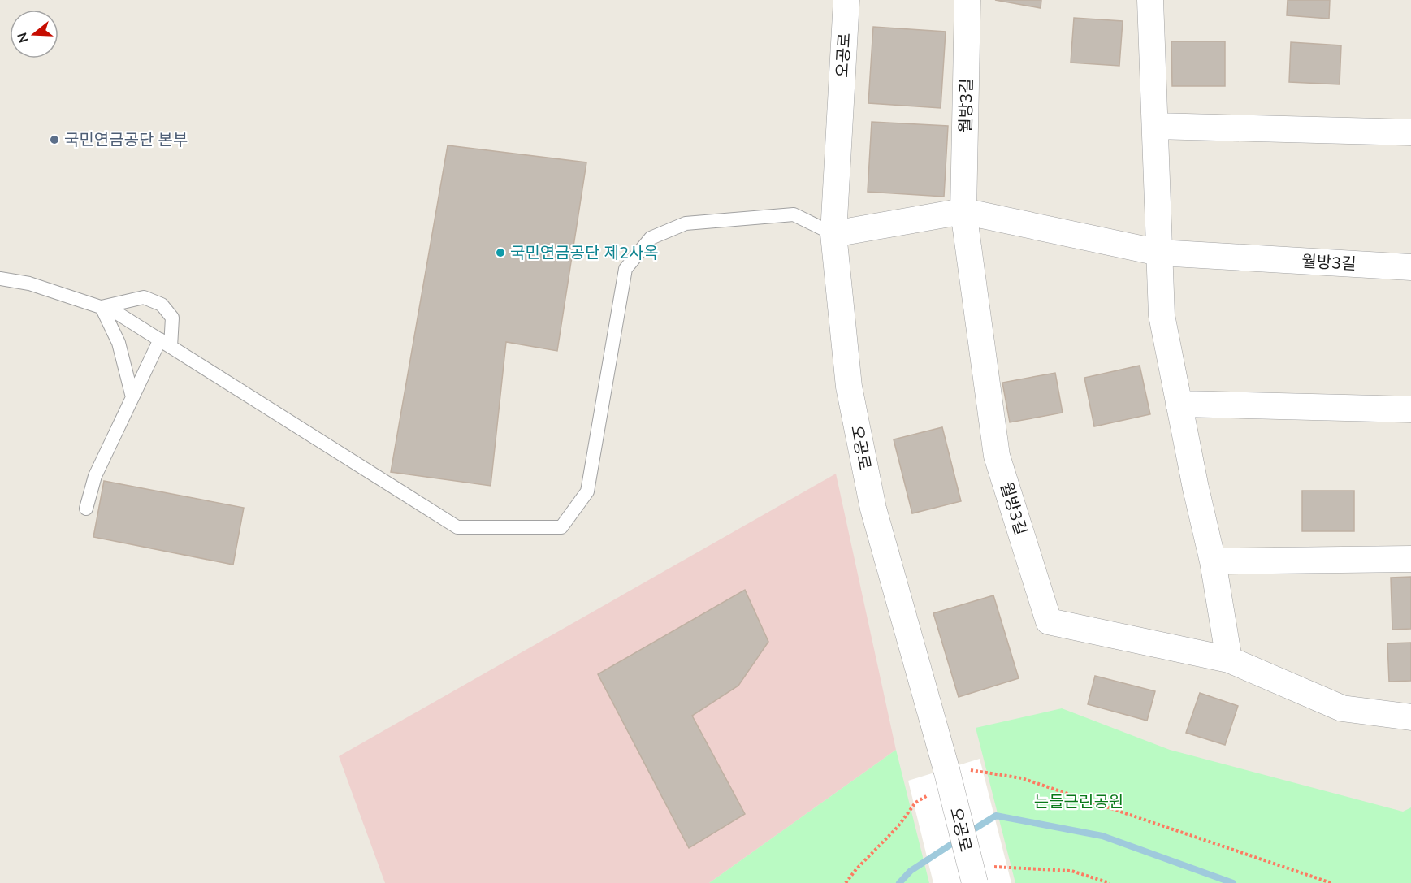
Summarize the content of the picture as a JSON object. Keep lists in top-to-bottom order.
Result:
{
  "streets": {
    "street": ["오공로", "월방3길"]
  },
  "crossings": [
    ["오공로", "월방3길"]
  ],
  "parks": ["는들근린공원"],
  "places": ["국민연금공단 본부", "국민연금공단 제2사옥"],
  "north": "left"
}
